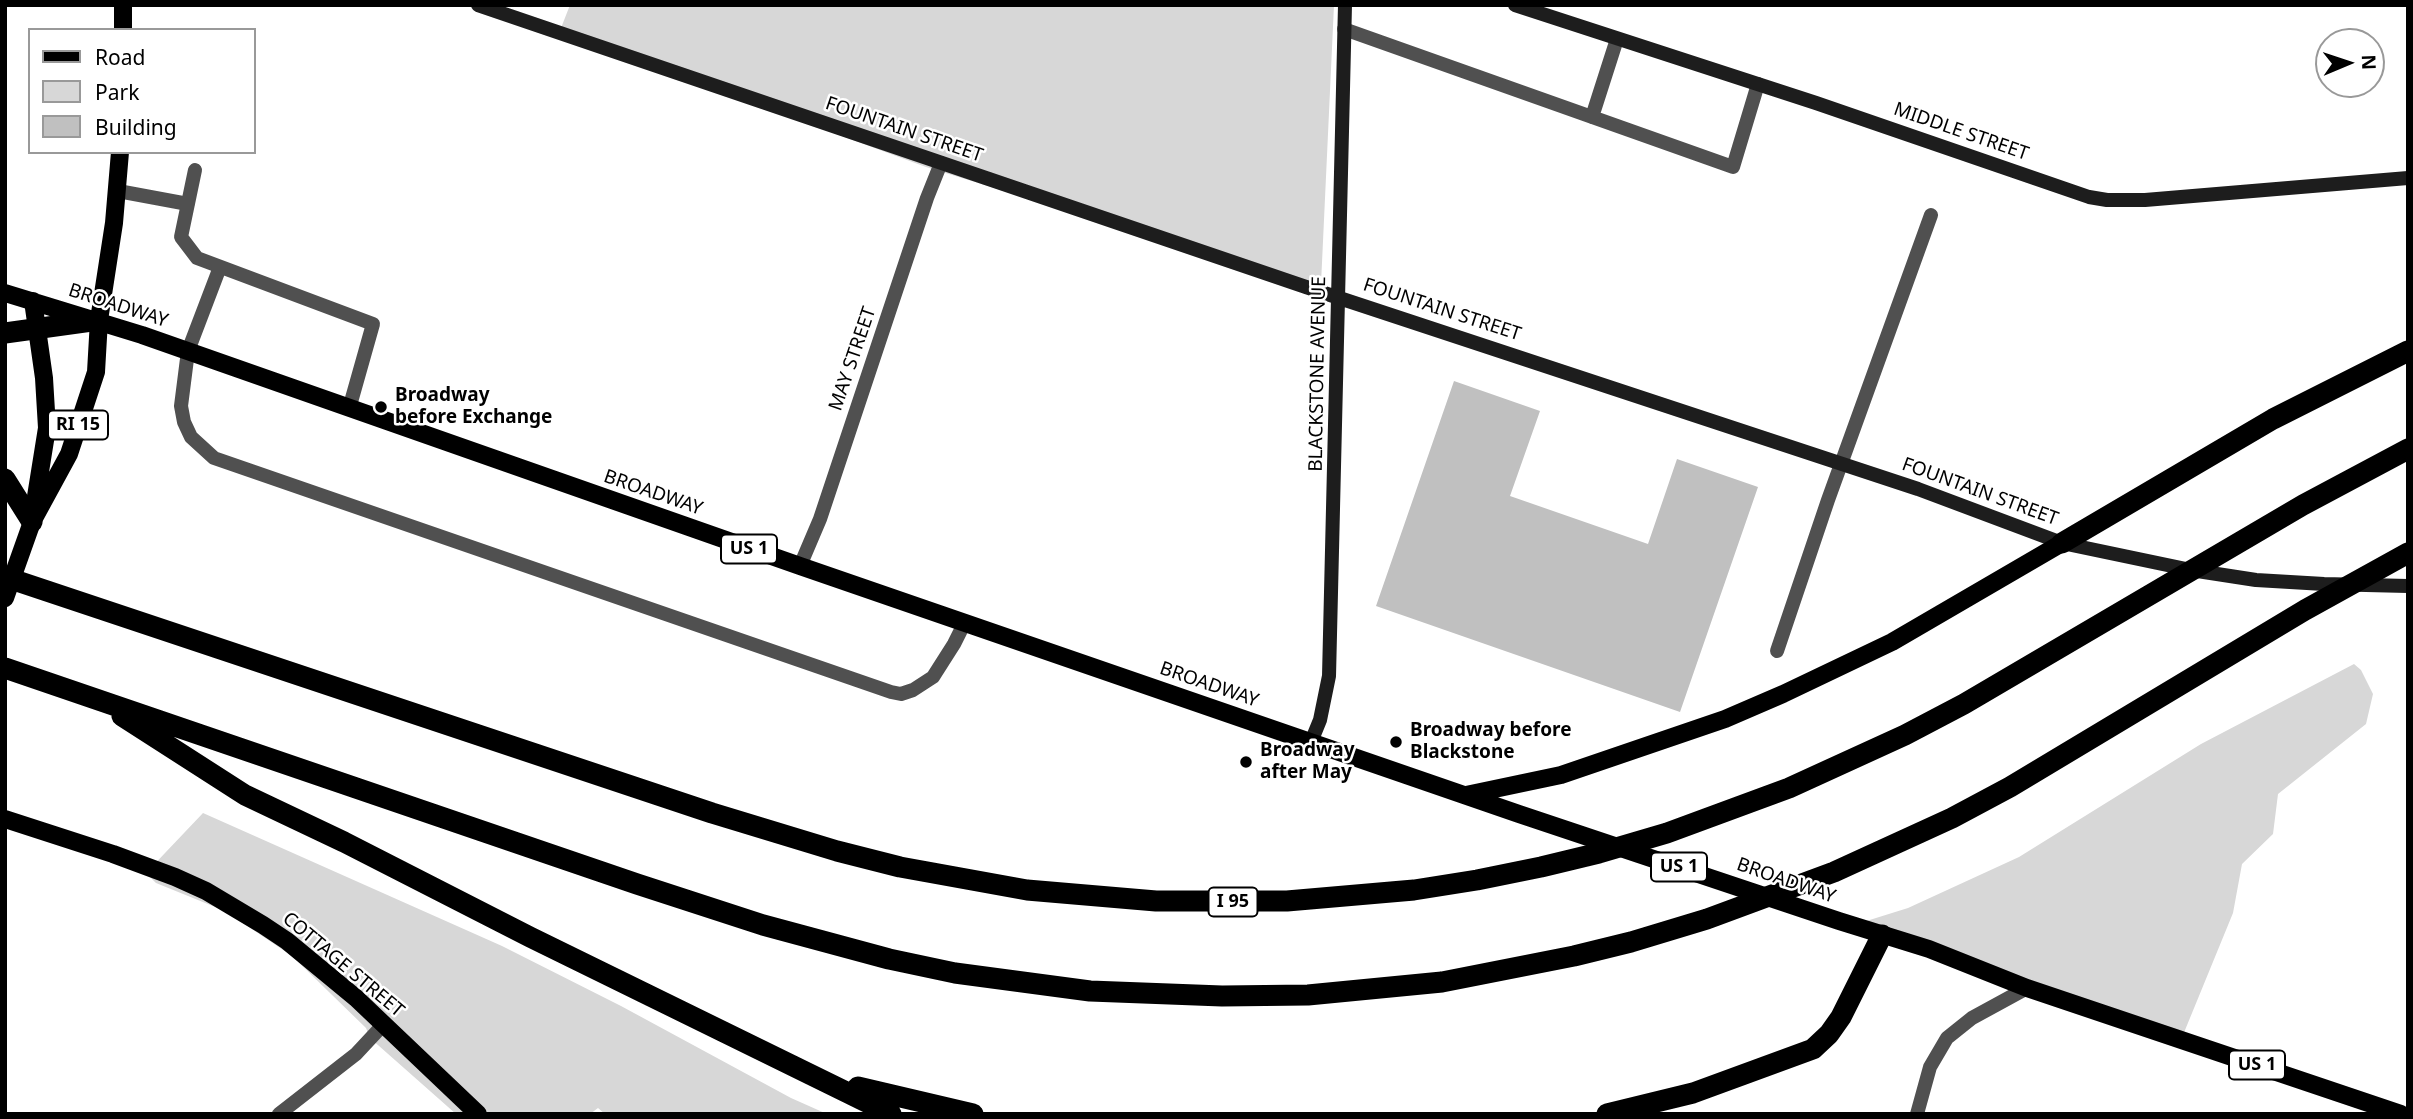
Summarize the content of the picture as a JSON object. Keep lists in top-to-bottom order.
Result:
{
  "streets": {
    "highway": ["US 1", "I 95"],
    "main road": ["BROADWAY", "RI 15", "COTTAGE STREET"],
    "street": [
      "FOUNTAIN STREET",
      "MIDDLE STREET",
      "MAY STREET",
      "BLACKSTONE AVENUE"
    ]
  },
  "crossings": [
    ["FOUNTAIN STREET", "MAY STREET"],
    ["FOUNTAIN STREET", "BLACKSTONE AVENUE"],
    ["BROADWAY", "MAY STREET"],
    ["BROADWAY", "BLACKSTONE AVENUE"],
    ["BROADWAY", "RI 15"],
    ["BROADWAY", "US 1"],
    ["RI 15", "US 1"]
  ],
  "places": ["Broadway before Exchange", "Broadway before Blackstone", "Broadway after May"],
  "legend": ["Road", "Park", "Building"],
  "north": "right"
}
